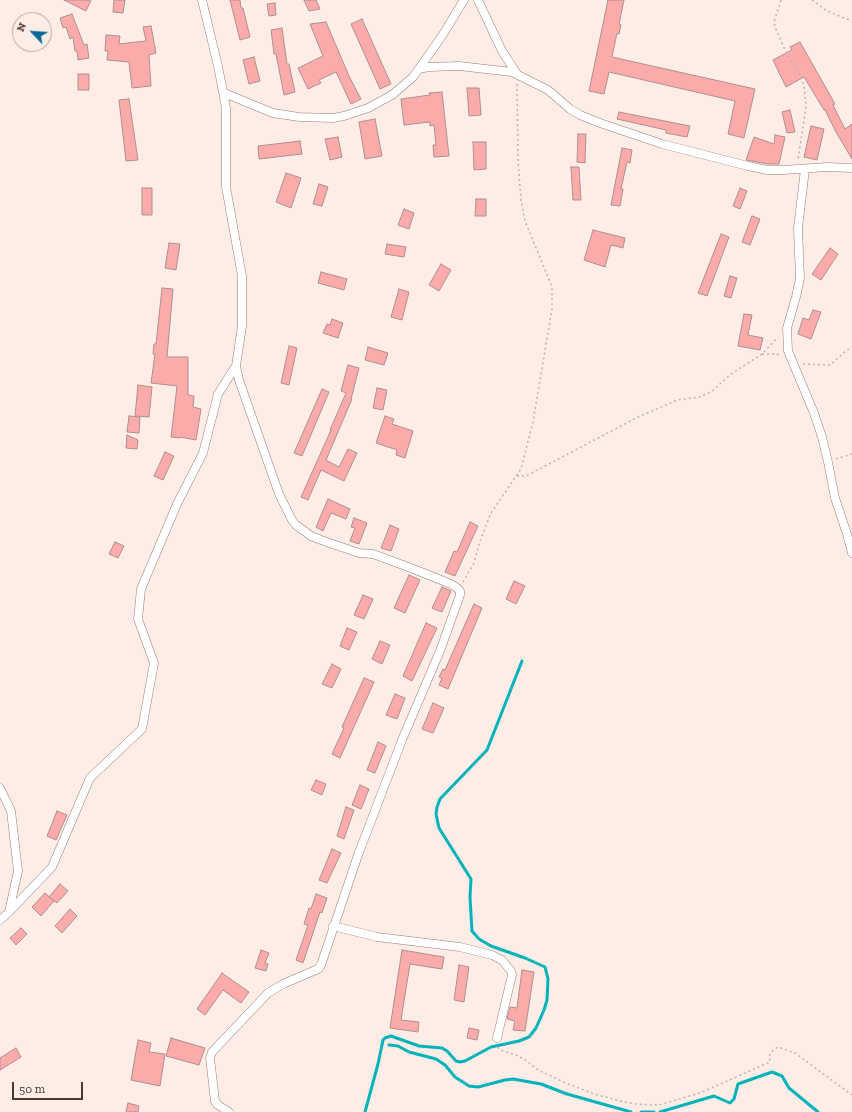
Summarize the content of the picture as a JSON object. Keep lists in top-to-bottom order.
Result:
{
  "scale_bar": "50 m",
  "north": "top left"
}
